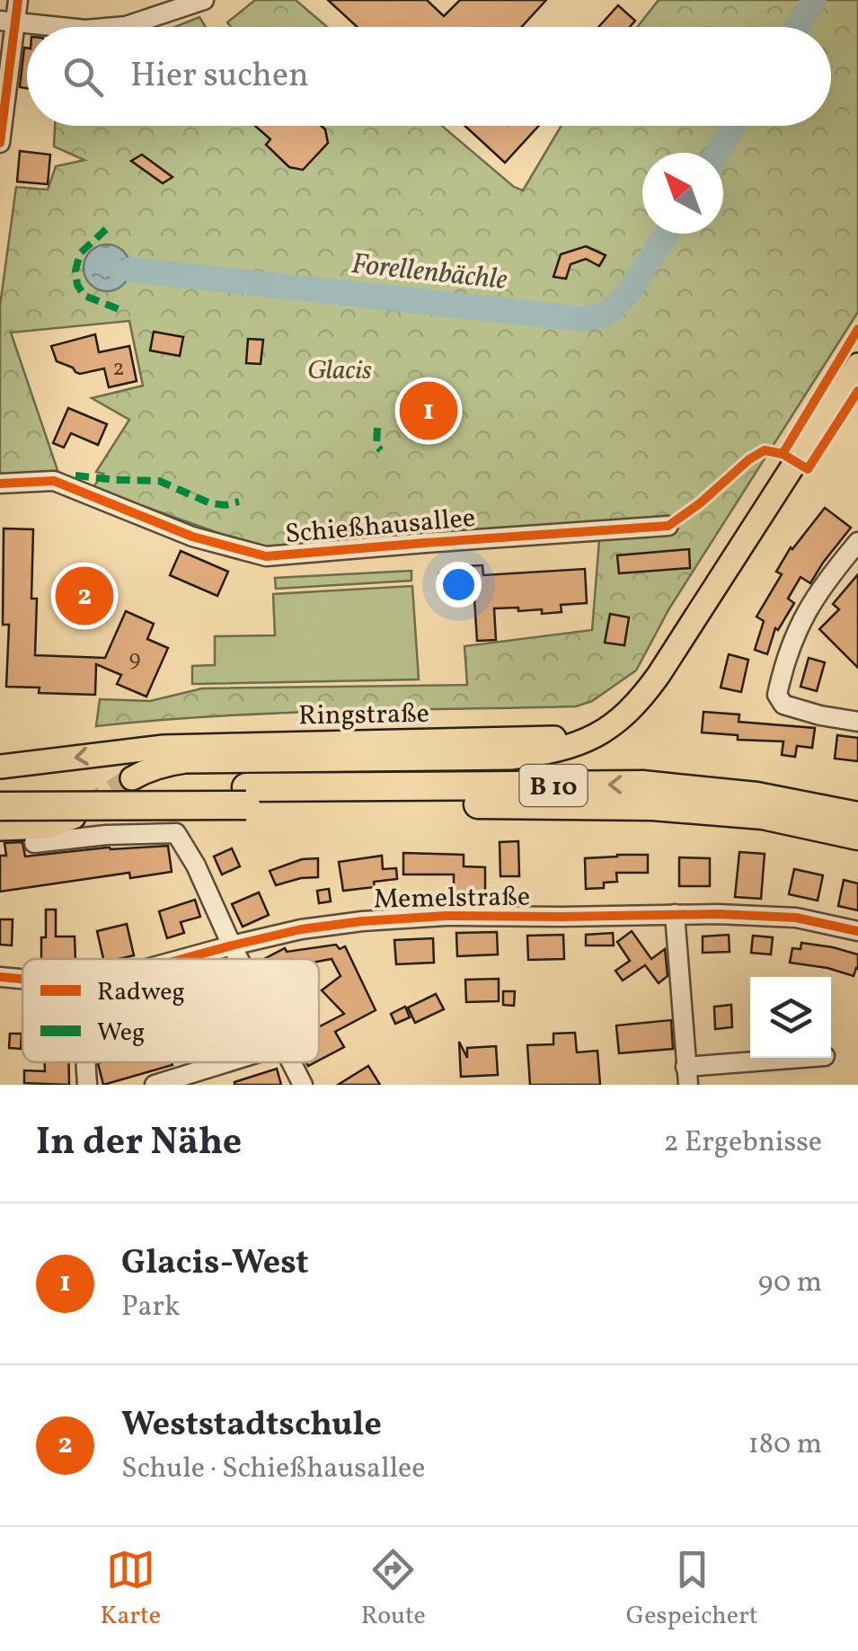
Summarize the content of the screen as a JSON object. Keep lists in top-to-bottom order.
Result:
{
  "streets": {
    "highway": ["B 10"],
    "main road": ["Ringstraße"],
    "street": ["Schießhausallee", "Memelstraße"]
  },
  "water": ["Forellenbächle"],
  "parks": ["Glacis"],
  "house_numbers": ["2", "9"],
  "legend": ["Radweg", "Weg"],
  "north": "top left",
  "page": {
    "search": "Hier suchen",
    "pins": ["1", "2"],
    "heading": ["In der Nähe", "2 Ergebnisse"],
    "list": [
      {
        "mark": "1",
        "name": "Glacis-West",
        "note": "Park",
        "value": "90 m"
      },
      {
        "mark": "2",
        "name": "Weststadtschule",
        "note": "Schule · Schießhausallee",
        "value": "180 m"
      }
    ],
    "nav": ["Karte", "Route", "Gespeichert"]
  }
}
